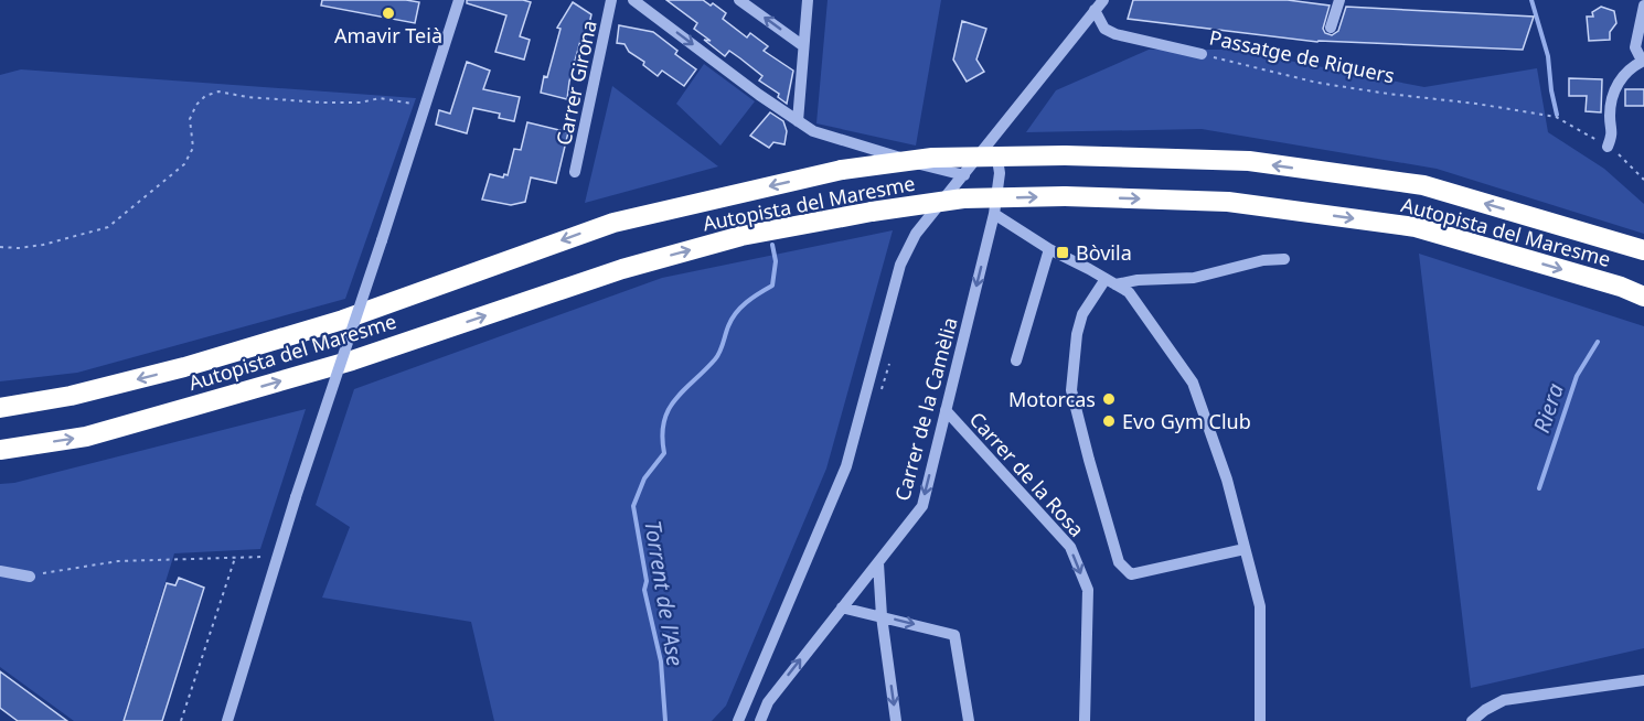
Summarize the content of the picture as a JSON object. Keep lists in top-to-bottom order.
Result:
{
  "streets": {
    "highway": ["Autopista del Maresme"],
    "street": [
      "Passatge de Riquers",
      "Carrer Girona",
      "Carrer de la Camèlia",
      "Carrer de la Rosa"
    ]
  },
  "crossings": [
    ["Carrer de la Camèlia", "Carrer de la Rosa"]
  ],
  "one_way": ["Carrer de la Rosa"],
  "water": ["Riera", "Torrent de l'Ase"],
  "places": {
    "other": ["Amavir Teià", "Motorcas", "Evo Gym Club"],
    "transit": ["Bòvila"]
  }
}
